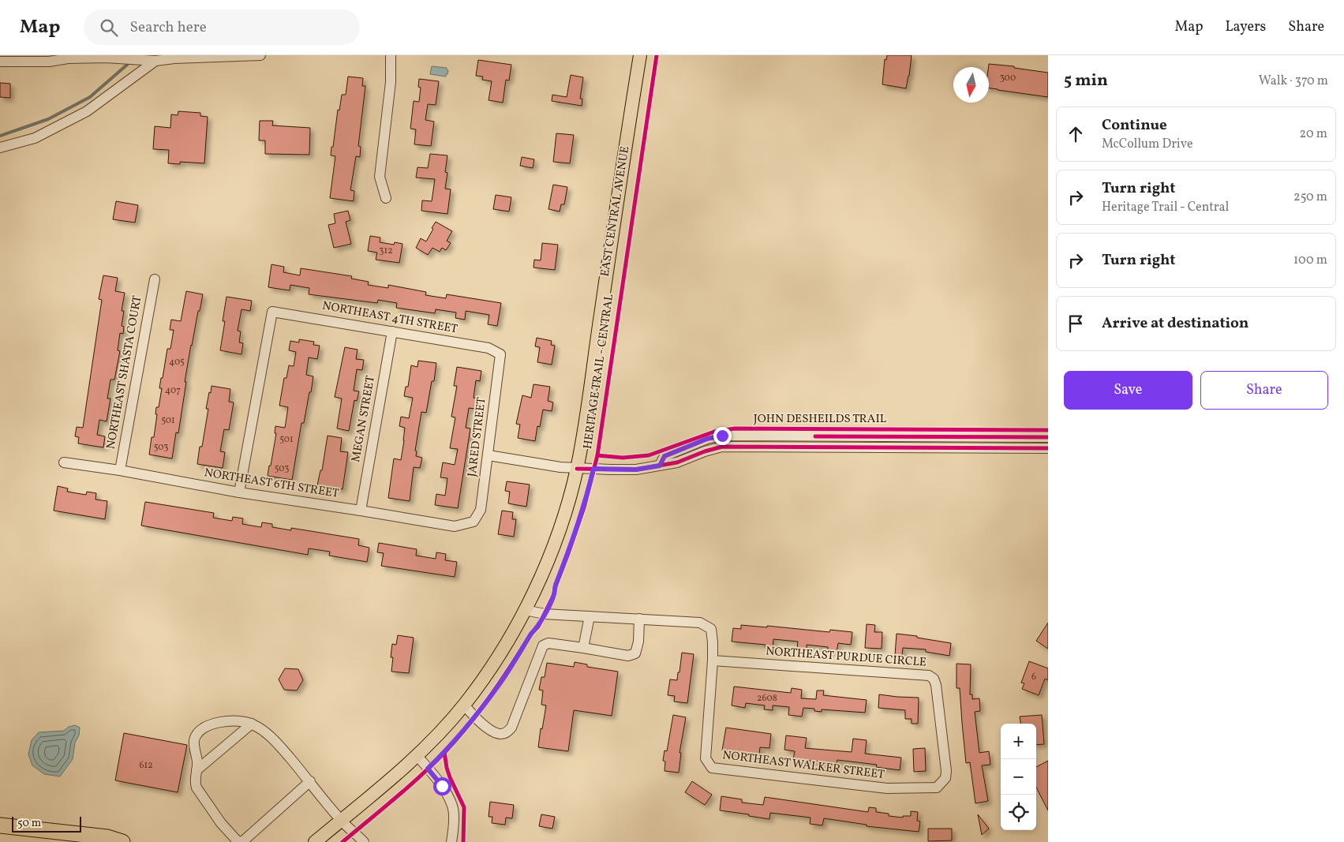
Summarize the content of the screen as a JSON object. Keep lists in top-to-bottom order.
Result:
{
  "streets": {
    "main road": ["EAST CENTRAL AVENUE"],
    "street": [
      "NORTHEAST 4TH STREET",
      "NORTHEAST SHASTA COURT",
      "MEGAN STREET",
      "JARED STREET",
      "NORTHEAST 6TH STREET",
      "NORTHEAST PURDUE CIRCLE",
      "NORTHEAST WALKER STREET"
    ],
    "cycle path": ["HERITAGE TRAIL - CENTRAL"]
  },
  "crossings": [
    ["EAST CENTRAL AVENUE", "NORTHEAST WALKER STREET"],
    ["NORTHEAST 4TH STREET", "MEGAN STREET"],
    ["NORTHEAST 4TH STREET", "JARED STREET"],
    ["NORTHEAST 4TH STREET", "NORTHEAST 6TH STREET"],
    ["NORTHEAST SHASTA COURT", "NORTHEAST 6TH STREET"],
    ["MEGAN STREET", "NORTHEAST 6TH STREET"],
    ["JARED STREET", "NORTHEAST 6TH STREET"],
    ["NORTHEAST PURDUE CIRCLE", "NORTHEAST WALKER STREET"]
  ],
  "house_numbers": [
    "300",
    "312",
    "405",
    "407",
    "501",
    "501",
    "503",
    "503",
    "6",
    "2608",
    "612"
  ],
  "scale_bar": "50 m",
  "north": "bottom",
  "page": {
    "header": "Map",
    "search": "Search here",
    "nav": ["Map", "Layers", "Share"],
    "heading": ["5 min", "Walk · 370 m"],
    "list": [
      ["Continue", "McCollum Drive", "20 m"],
      ["Turn right", "Heritage Trail - Central", "250 m"],
      ["Turn right", "100 m"],
      "Arrive at destination"
    ],
    "buttons": ["Save", "Share"],
    "map_buttons": ["+", "−"],
    "scale": "50 m"
  }
}
